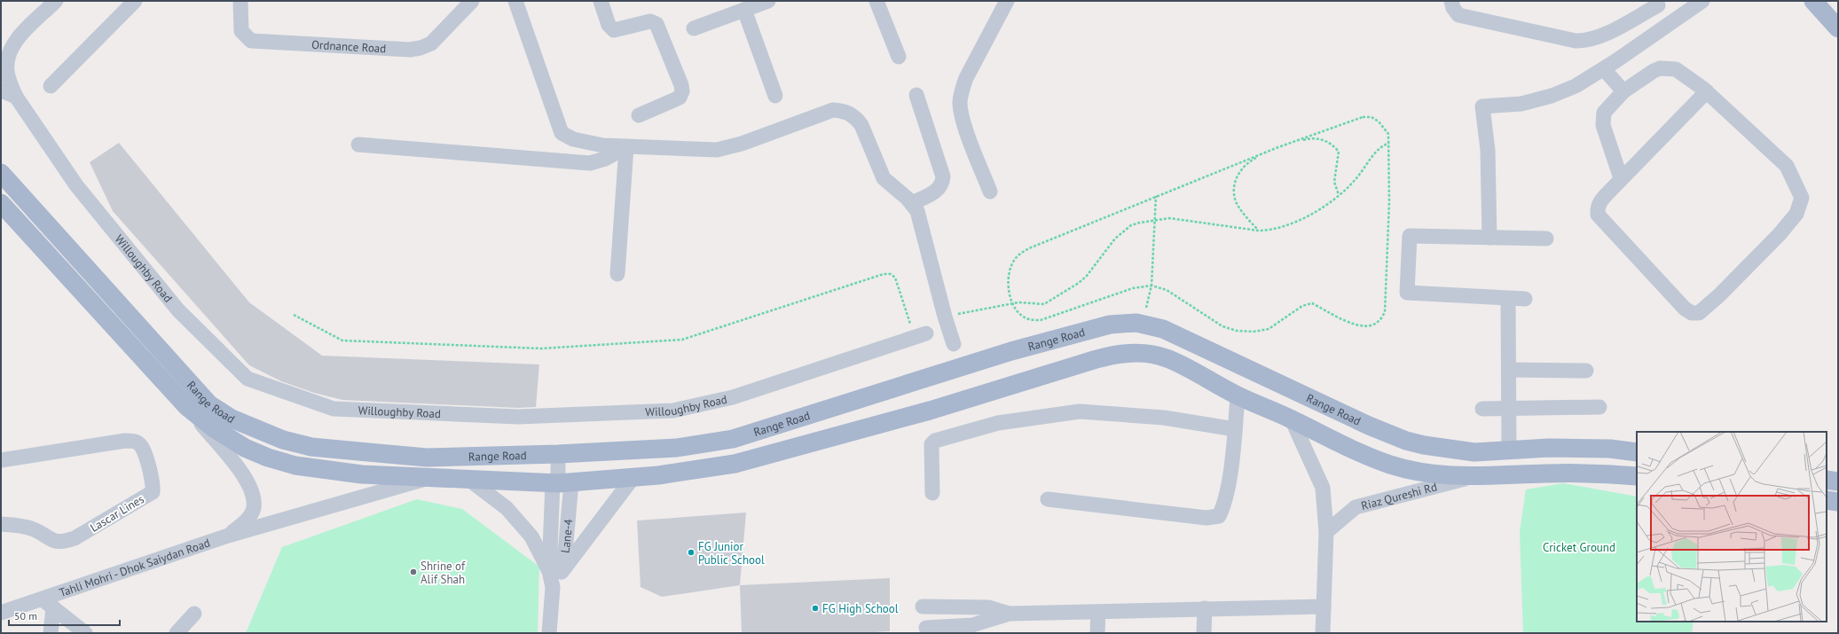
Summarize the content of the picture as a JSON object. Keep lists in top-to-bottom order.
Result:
{
  "streets": {
    "main road": ["Range Road"],
    "street": [
      "Ordnance Road",
      "Willoughby Road",
      "Riaz Qureshi Rd",
      "Lascar Lines",
      "Lane-4",
      "Tahli Mohri - Dhok Saiydan Road"
    ]
  },
  "crossings": [
    ["Range Road", "Lane-4"]
  ],
  "parks": ["Cricket Ground"],
  "places": ["FG Junior Public School", "Shrine of Alif Shah", "FG High School"],
  "scale_bar": "50 m"
}
